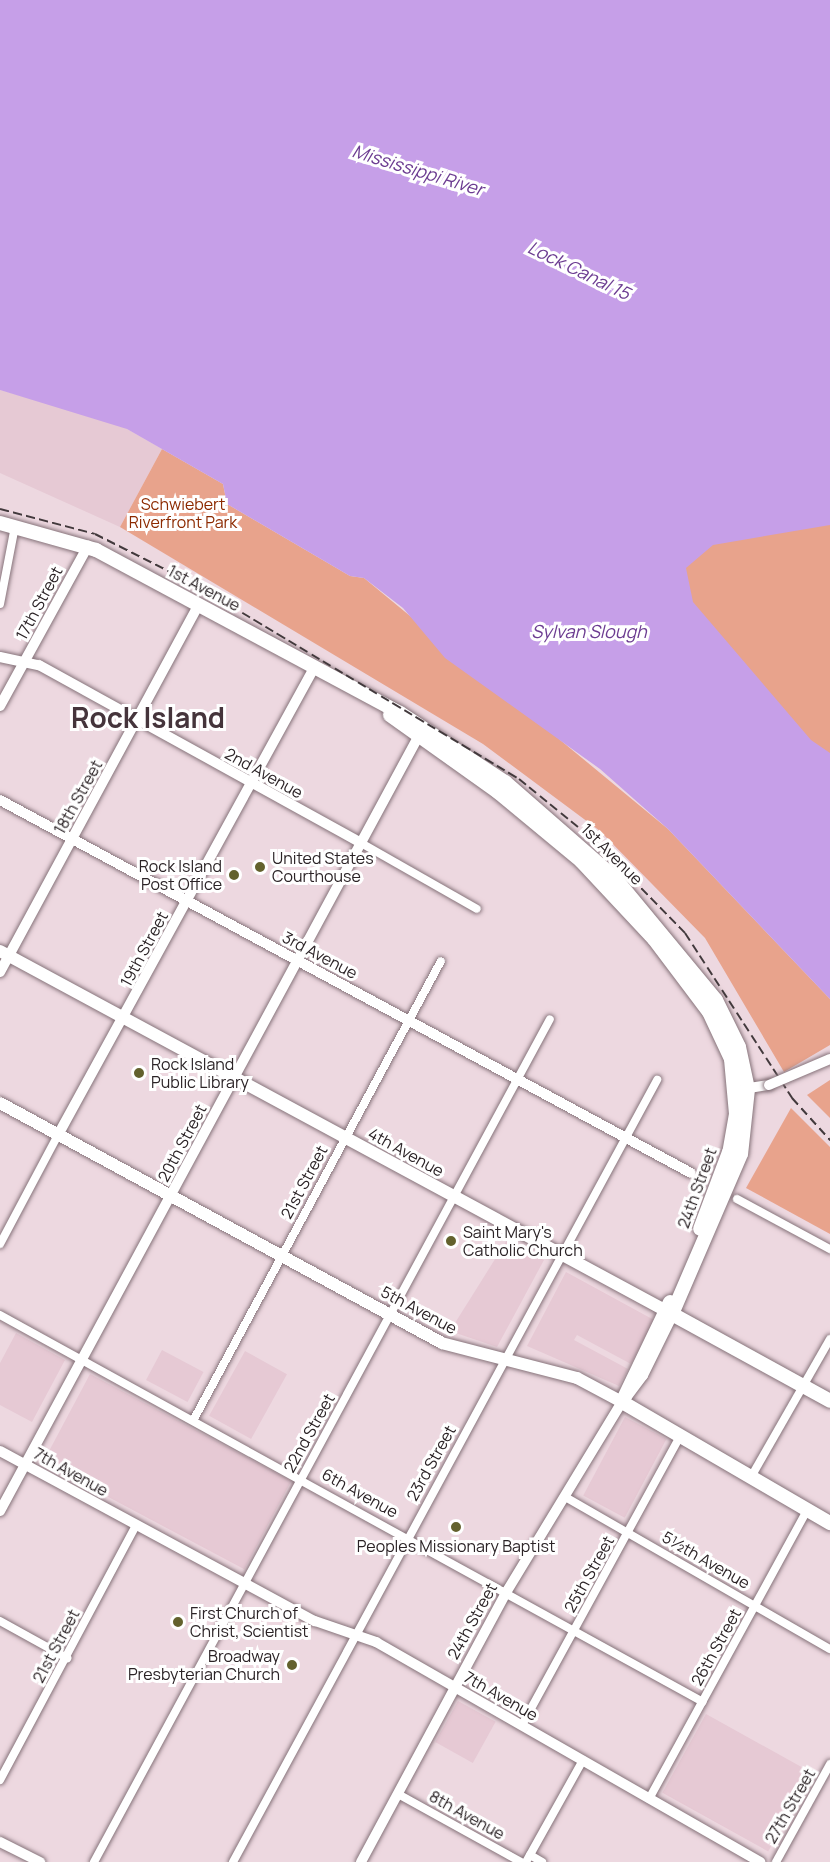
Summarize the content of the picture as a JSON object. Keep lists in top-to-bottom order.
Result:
{
  "streets": {
    "main road": [
      "1st Avenue",
      "4th Avenue",
      "24th Street",
      "5th Avenue"
    ],
    "street": [
      "17th Street",
      "2nd Avenue",
      "18th Street",
      "19th Street",
      "3rd Avenue",
      "20th Street",
      "21st Street",
      "22nd Street",
      "23rd Street",
      "7th Avenue",
      "6th Avenue",
      "5½th Avenue",
      "25th Street",
      "26th Street",
      "27th Street",
      "8th Avenue"
    ]
  },
  "crossings": [
    ["1st Avenue", "17th Street"],
    ["1st Avenue", "18th Street"],
    ["1st Avenue", "19th Street"],
    ["1st Avenue", "20th Street"],
    ["1st Avenue", "24th Street"],
    ["17th Street", "2nd Avenue"],
    ["2nd Avenue", "18th Street"],
    ["2nd Avenue", "19th Street"],
    ["2nd Avenue", "20th Street"],
    ["18th Street", "3rd Avenue"],
    ["18th Street", "4th Avenue"],
    ["19th Street", "3rd Avenue"],
    ["19th Street", "4th Avenue"],
    ["19th Street", "5th Avenue"],
    ["3rd Avenue", "20th Street"],
    ["3rd Avenue", "21st Street"],
    ["3rd Avenue", "22nd Street"],
    ["3rd Avenue", "23rd Street"],
    ["20th Street", "4th Avenue"],
    ["20th Street", "5th Avenue"],
    ["20th Street", "7th Avenue"],
    ["20th Street", "6th Avenue"],
    ["4th Avenue", "21st Street"],
    ["4th Avenue", "24th Street"],
    ["4th Avenue", "22nd Street"],
    ["4th Avenue", "23rd Street"],
    ["21st Street", "5th Avenue"],
    ["21st Street", "7th Avenue"],
    ["21st Street", "6th Avenue"],
    ["24th Street", "5th Avenue"],
    ["24th Street", "7th Avenue"],
    ["24th Street", "6th Avenue"],
    ["24th Street", "5½th Avenue"],
    ["24th Street", "8th Avenue"],
    ["5th Avenue", "22nd Street"],
    ["5th Avenue", "23rd Street"],
    ["5th Avenue", "25th Street"],
    ["5th Avenue", "26th Street"],
    ["22nd Street", "7th Avenue"],
    ["22nd Street", "6th Avenue"],
    ["23rd Street", "7th Avenue"],
    ["23rd Street", "6th Avenue"],
    ["7th Avenue", "25th Street"],
    ["7th Avenue", "26th Street"],
    ["6th Avenue", "25th Street"],
    ["6th Avenue", "26th Street"],
    ["5½th Avenue", "25th Street"],
    ["5½th Avenue", "26th Street"]
  ],
  "districts": ["Rock Island"],
  "water": ["Mississippi River", "Lock Canal 15", "Sylvan Slough"],
  "parks": ["Schwiebert Riverfront Park"],
  "places": [
    "United States Courthouse",
    "Rock Island Post Office",
    "Rock Island Public Library",
    "Saint Mary's Catholic Church",
    "Peoples Missionary Baptist",
    "First Church of Christ, Scientist",
    "Broadway Presbyterian Church"
  ]
}
